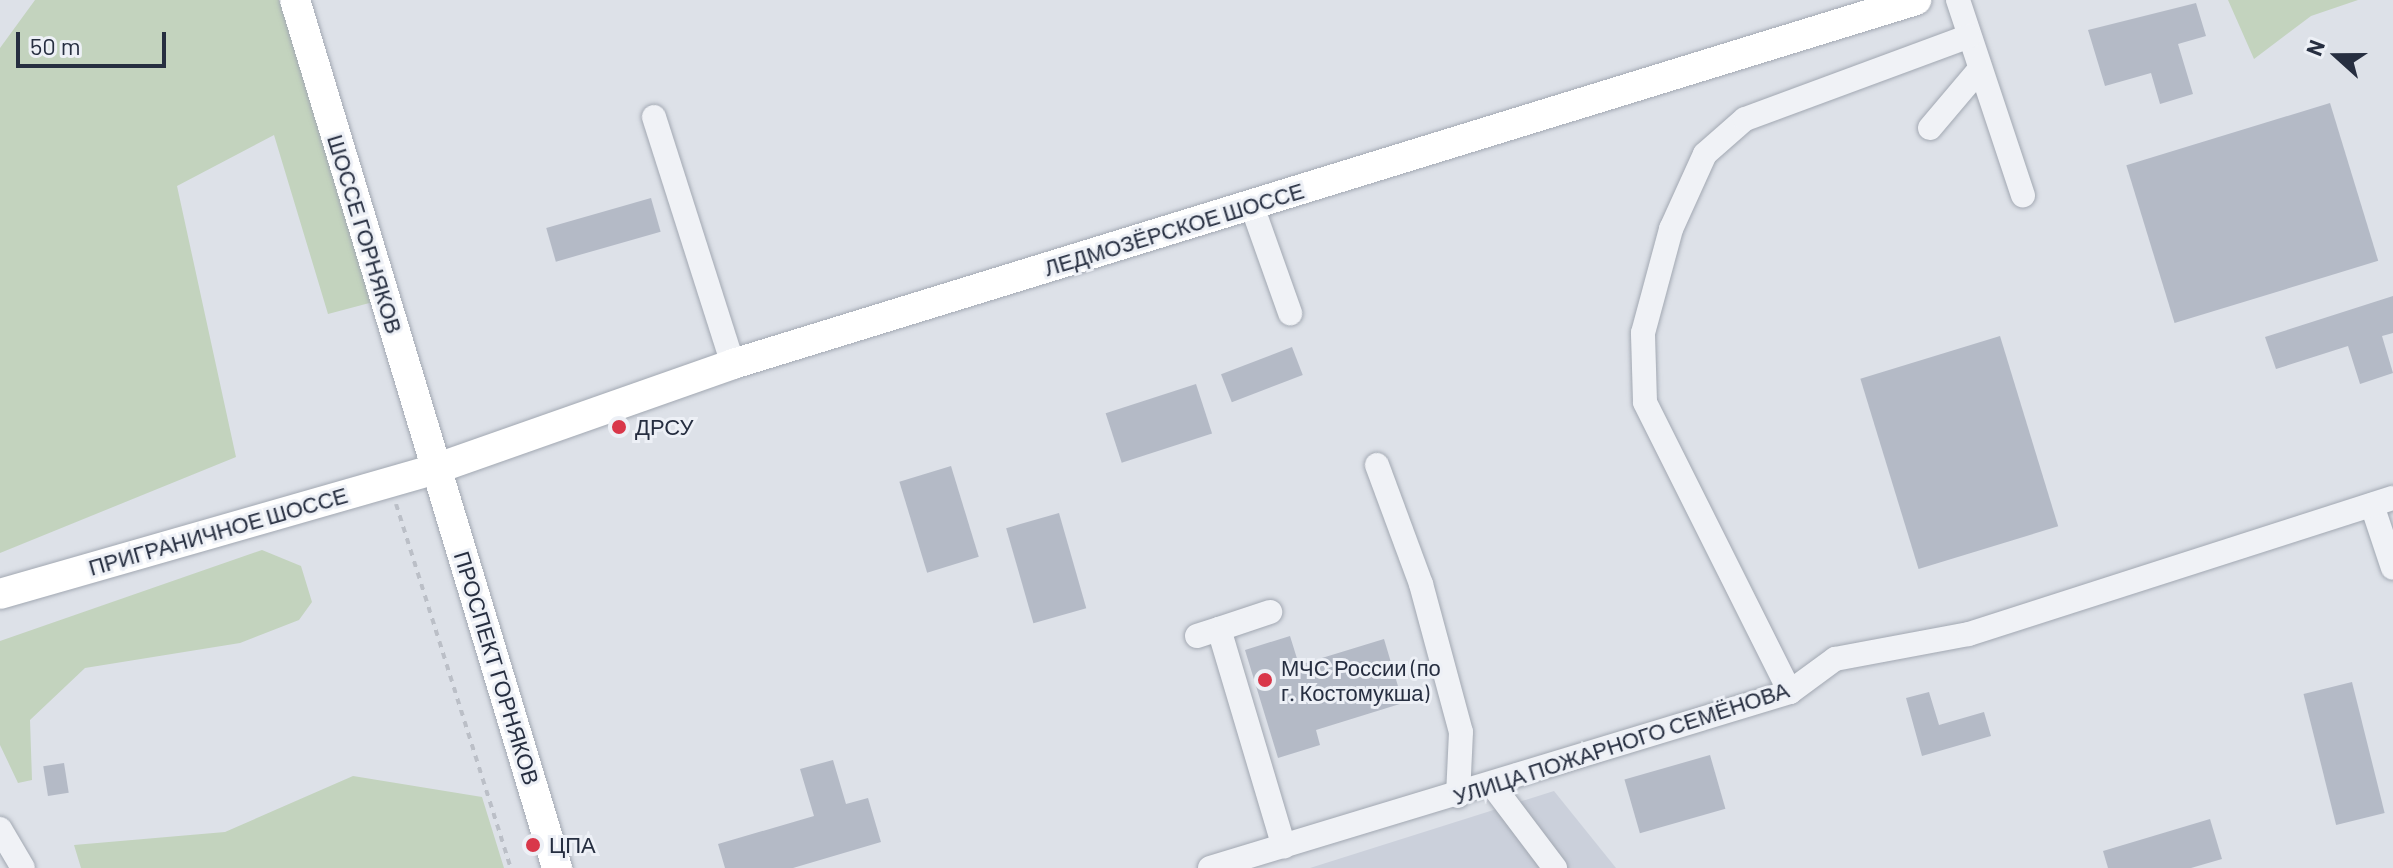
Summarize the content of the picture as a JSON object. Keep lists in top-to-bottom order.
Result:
{
  "streets": {
    "main road": [
      "ЛЕДМОЗЁРСКОЕ ШОССЕ",
      "ШОССЕ ГОРНЯКОВ",
      "ПРИГРАНИЧНОЕ ШОССЕ",
      "ПРОСПЕКТ ГОРНЯКОВ"
    ],
    "street": ["УЛИЦА ПОЖАРНОГО СЕМЁНОВА"]
  },
  "crossings": [
    ["ЛЕДМОЗЁРСКОЕ ШОССЕ", "ШОССЕ ГОРНЯКОВ"],
    ["ЛЕДМОЗЁРСКОЕ ШОССЕ", "ПРИГРАНИЧНОЕ ШОССЕ"],
    ["ЛЕДМОЗЁРСКОЕ ШОССЕ", "ПРОСПЕКТ ГОРНЯКОВ"],
    ["ШОССЕ ГОРНЯКОВ", "ПРИГРАНИЧНОЕ ШОССЕ"],
    ["ШОССЕ ГОРНЯКОВ", "ПРОСПЕКТ ГОРНЯКОВ"],
    ["ПРИГРАНИЧНОЕ ШОССЕ", "ПРОСПЕКТ ГОРНЯКОВ"]
  ],
  "places": ["ДРСУ", "МЧС России (по г. Костомукша)", "ЦПА"],
  "scale_bar": "50 m",
  "north": "left"
}
